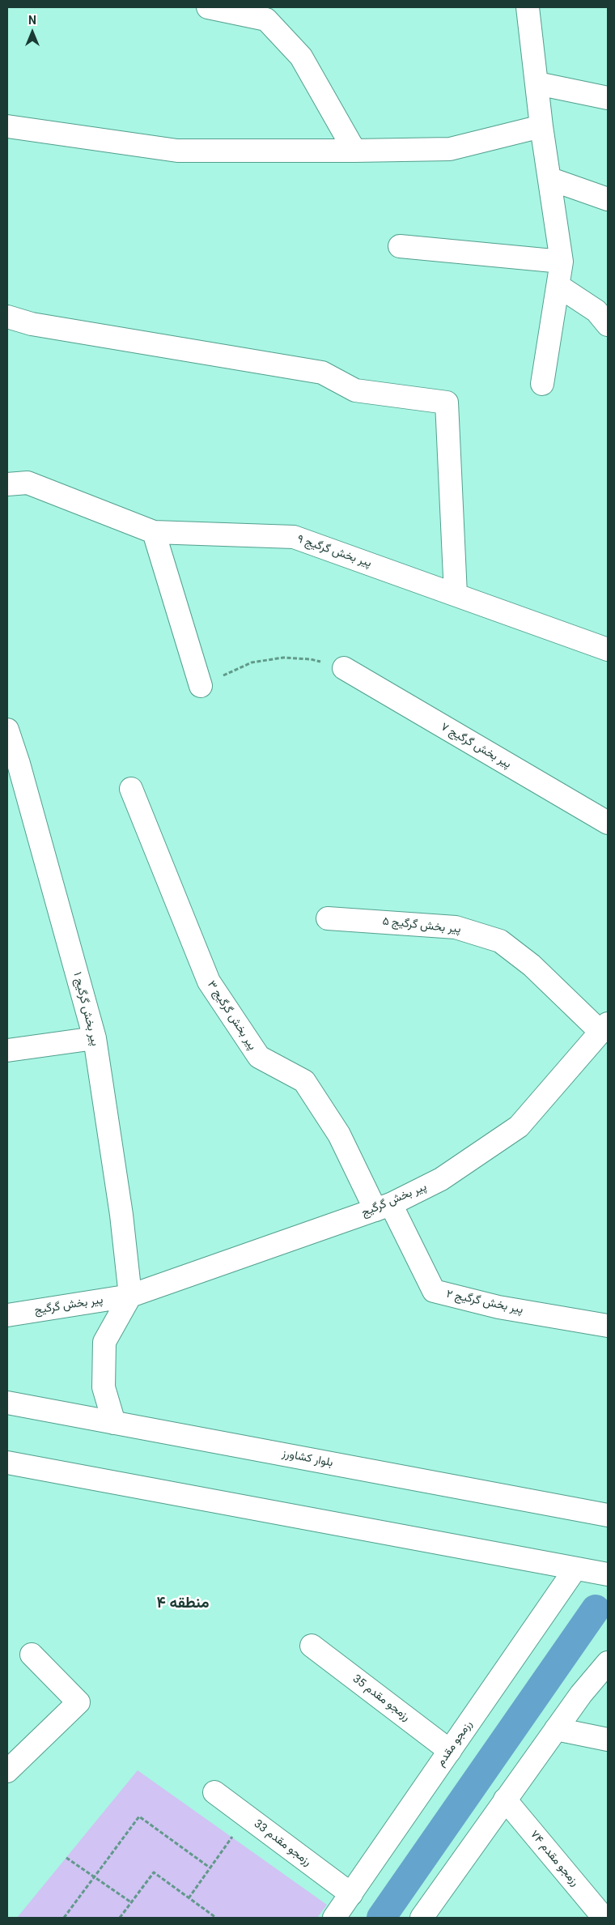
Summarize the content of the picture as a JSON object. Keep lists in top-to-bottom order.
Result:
{
  "streets": {
    "street": [
      "پیر بخش گرگیج ۹",
      "پیر بخش گرگیج ۷",
      "پیر بخش گرگیج ۵",
      "پیر بخش گرگیج ۱",
      "پیر بخش گرگیج ۳",
      "پیر بخش گرگیج",
      "پیر بخش گرگیج ۲",
      "بلوار کشاورز",
      "رزمجو مقدم 35",
      "رزمجو مقدم",
      "رزمجو مقدم 33",
      "رزمجو مقدم ۷۴"
    ]
  },
  "crossings": [
    ["پیر بخش گرگیج ۵", "پیر بخش گرگیج"],
    ["پیر بخش گرگیج ۱", "پیر بخش گرگیج"],
    ["پیر بخش گرگیج ۳", "پیر بخش گرگیج"],
    ["پیر بخش گرگیج ۳", "پیر بخش گرگیج ۲"],
    ["پیر بخش گرگیج", "پیر بخش گرگیج ۲"],
    ["رزمجو مقدم 35", "رزمجو مقدم"],
    ["رزمجو مقدم", "رزمجو مقدم 33"]
  ],
  "districts": ["منطقه ۴"],
  "north": "top"
}
